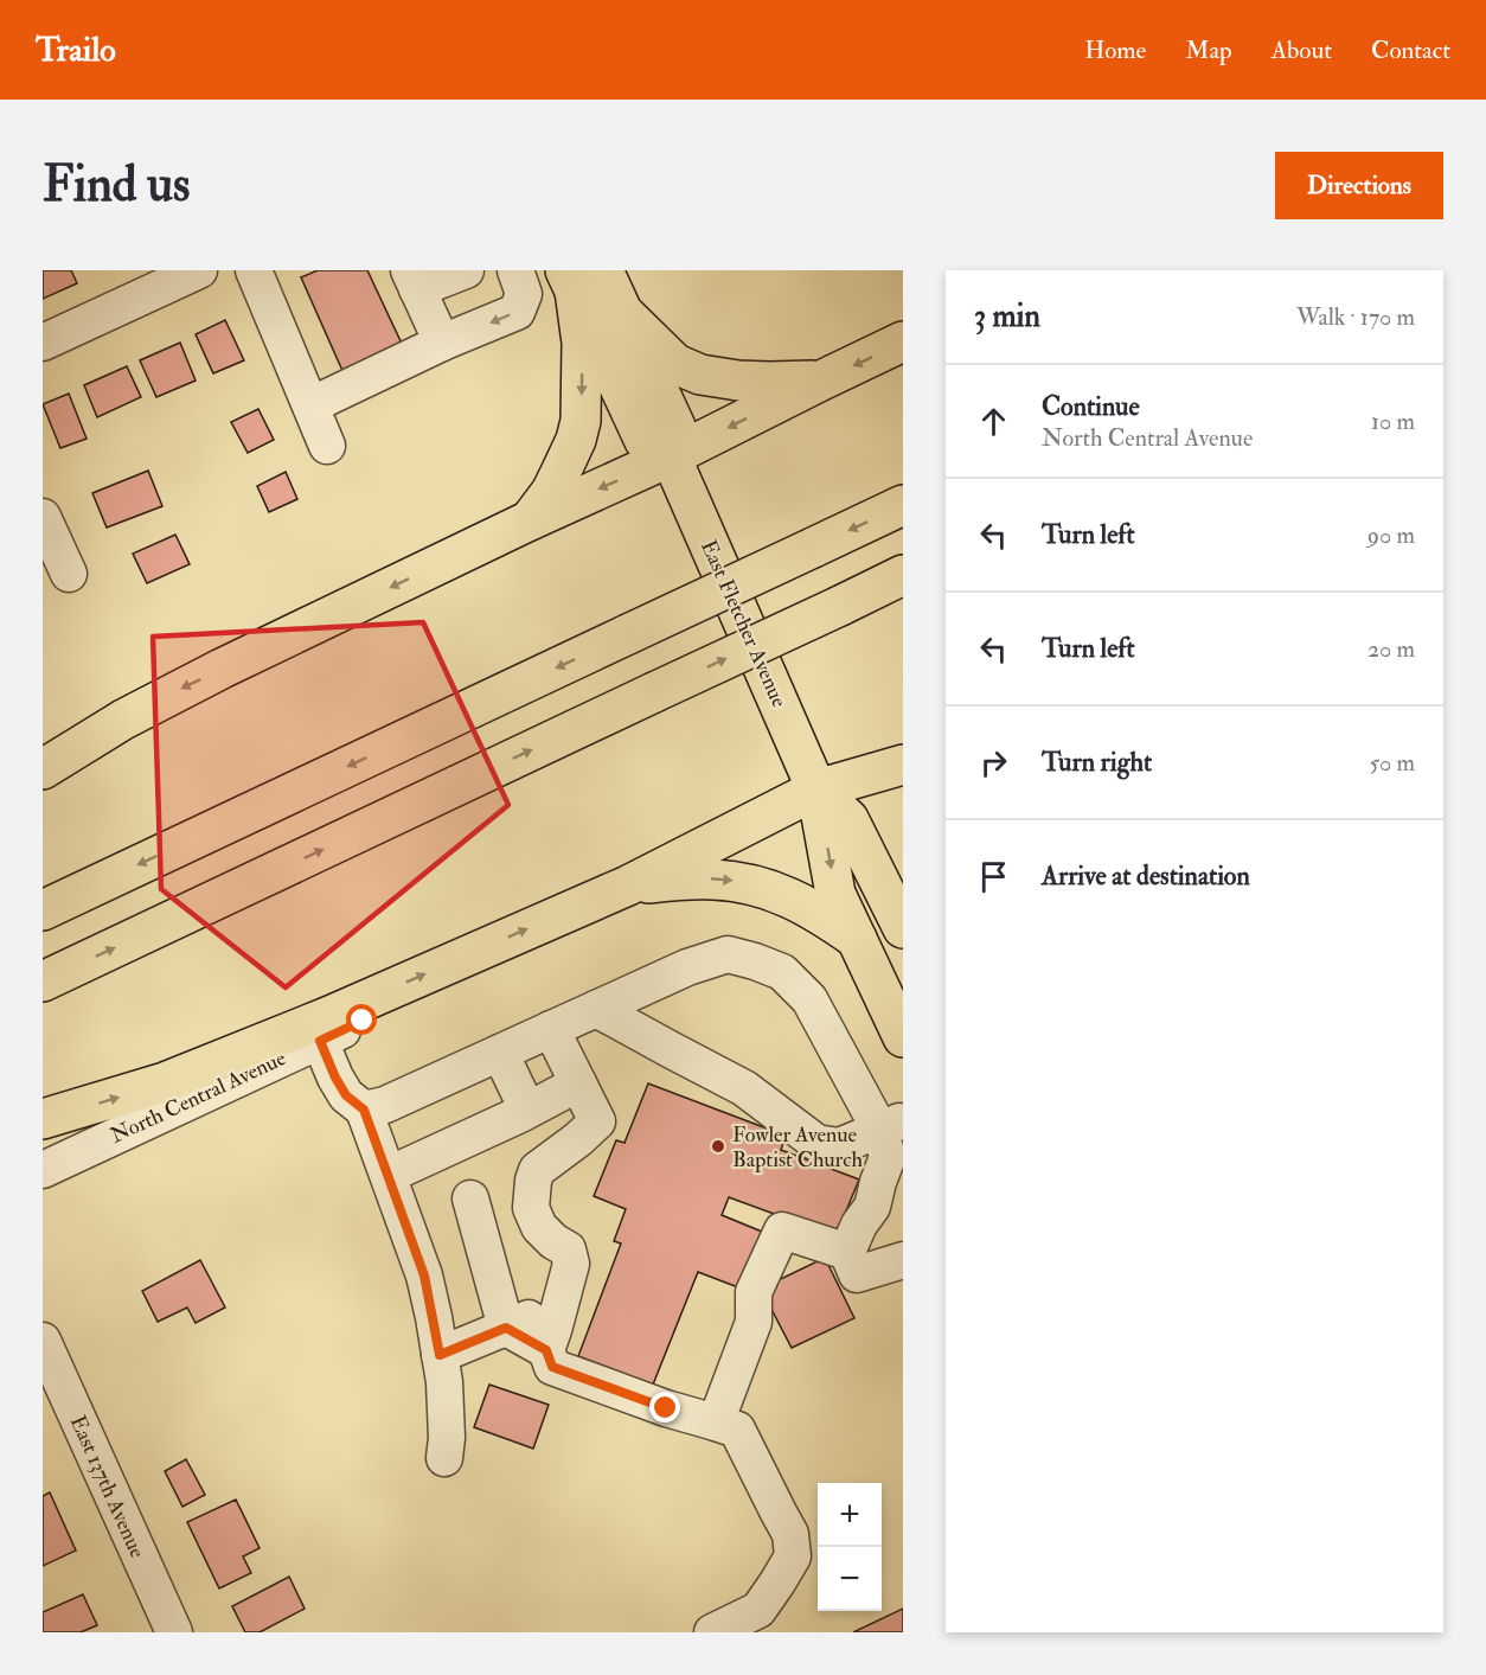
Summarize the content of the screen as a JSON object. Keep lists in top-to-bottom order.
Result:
{
  "streets": {
    "main road": ["East Fletcher Avenue"],
    "street": ["North Central Avenue", "East 137th Avenue"]
  },
  "places": ["Fowler Avenue Baptist Church"],
  "page": {
    "header": "Trailo",
    "nav": [
      "Home",
      "Map",
      "About",
      "Contact"
    ],
    "buttons": "Directions",
    "title": "Find us",
    "heading": ["3 min", "Walk · 170 m"],
    "list": [
      ["Continue", "North Central Avenue", "10 m"],
      ["Turn left", "90 m"],
      ["Turn left", "20 m"],
      ["Turn right", "50 m"],
      "Arrive at destination"
    ],
    "map_buttons": ["+", "−"]
  }
}
